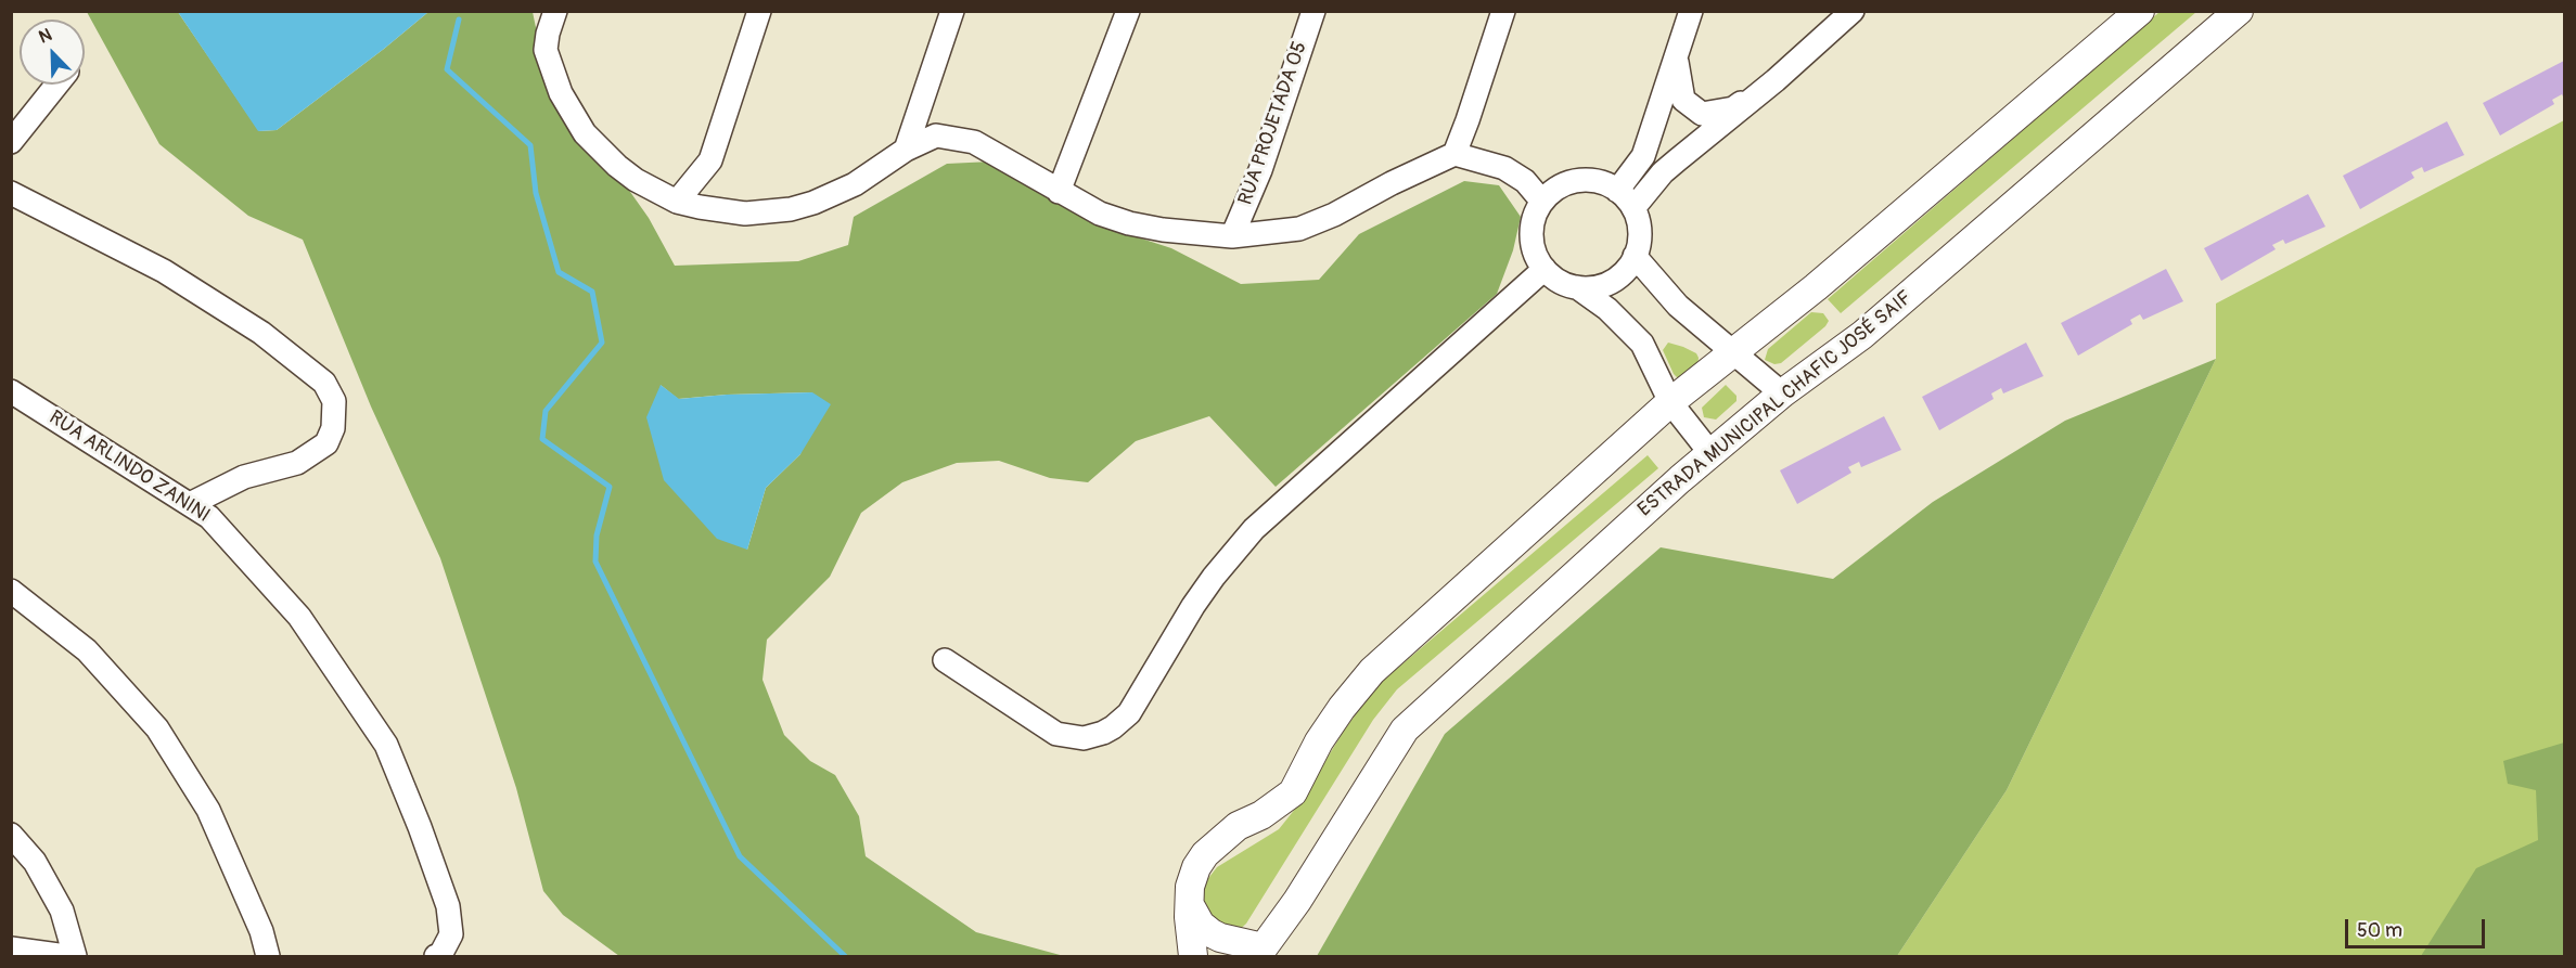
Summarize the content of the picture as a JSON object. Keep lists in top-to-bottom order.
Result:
{
  "streets": {
    "street": ["RUA PROJETADA 05", "ESTRADA MUNICIPAL CHAFIC JOSÉ SAIF", "RUA ARLINDO ZANINI"]
  },
  "scale_bar": "50 m",
  "north": "top left"
}
